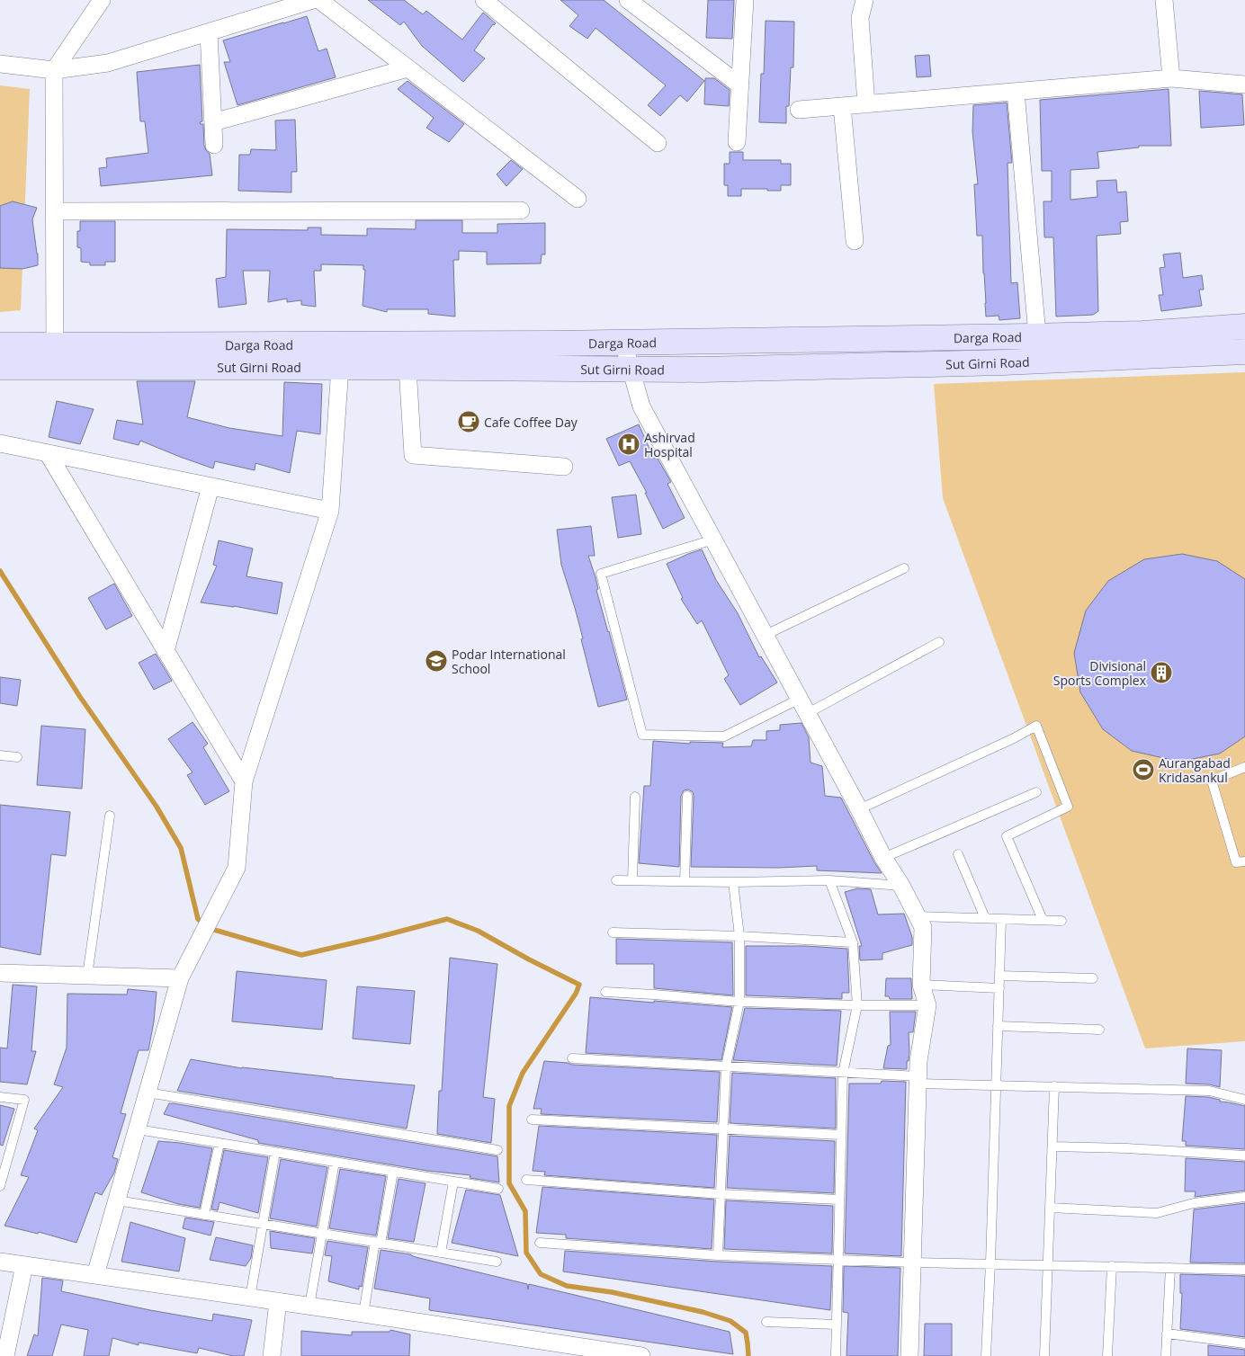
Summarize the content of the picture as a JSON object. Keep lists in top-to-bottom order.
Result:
{
  "streets": {
    "main road": ["Darga Road", "Sut Girni Road"]
  },
  "crossings": [
    ["Darga Road", "Sut Girni Road"]
  ],
  "places": {
    "cafe": ["Cafe Coffee Day"],
    "hospital": ["Ashirvad Hospital"],
    "school or university": ["Podar International School"],
    "building": ["Divisional Sports Complex"],
    "sports": ["Aurangabad Kridasankul"]
  }
}
